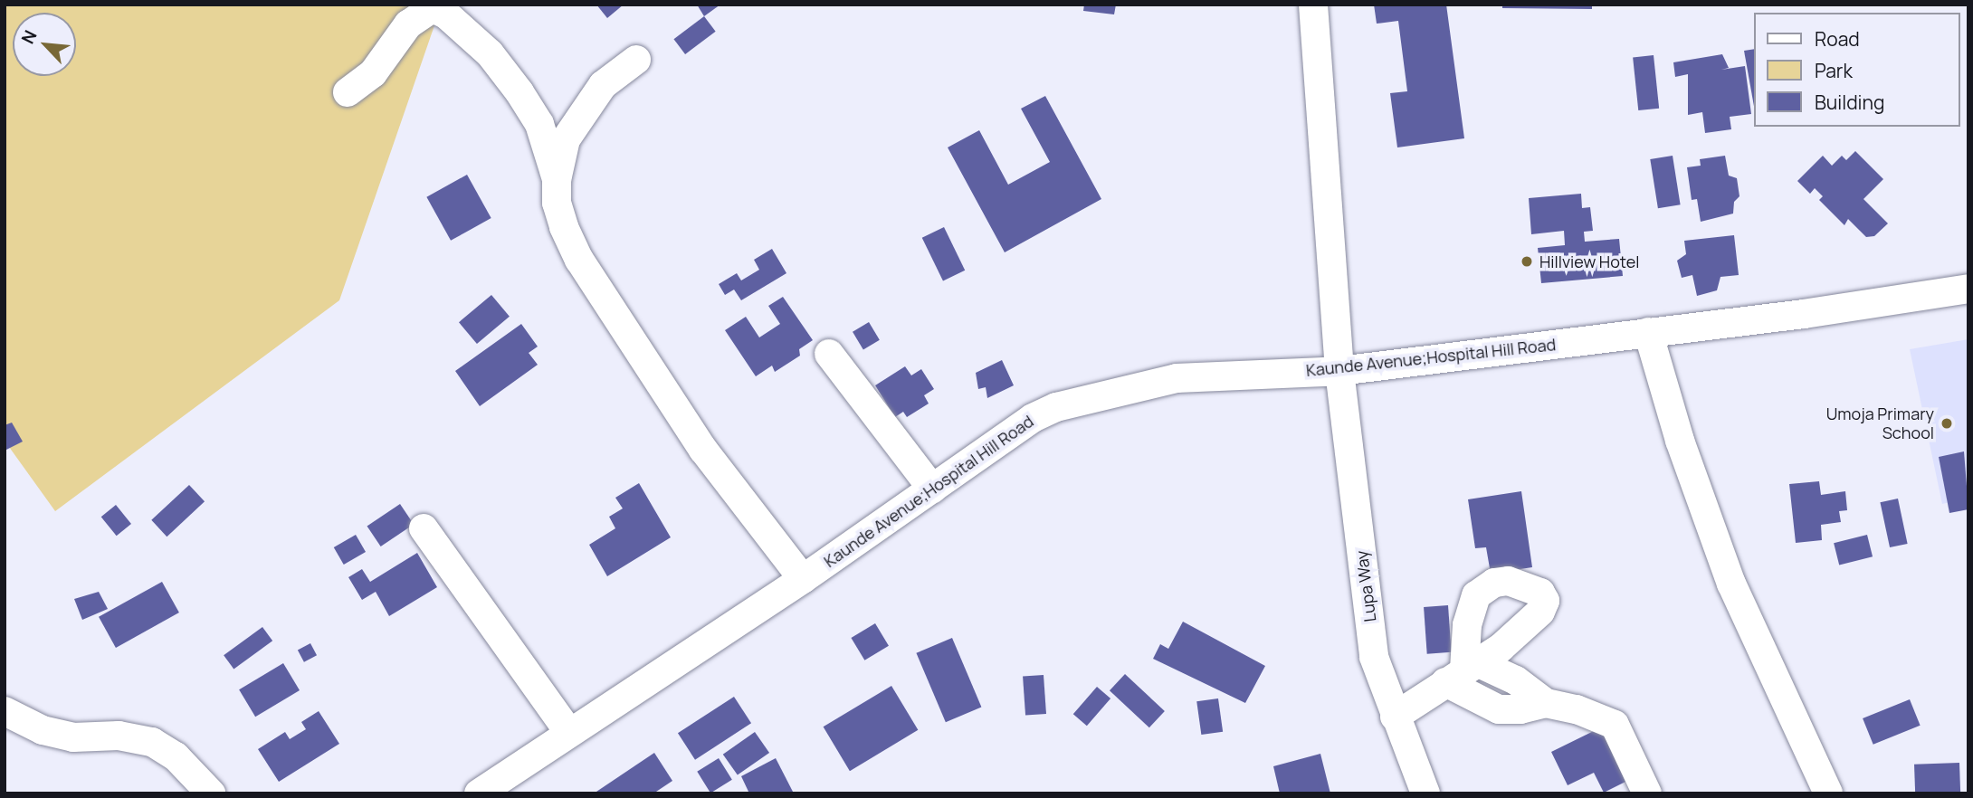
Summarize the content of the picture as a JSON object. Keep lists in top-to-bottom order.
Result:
{
  "streets": {
    "street": ["Kaunde Avenue;Hospital Hill Road", "Lupa Way"]
  },
  "crossings": [
    ["Kaunde Avenue;Hospital Hill Road", "Lupa Way"]
  ],
  "places": ["Hillview Hotel", "Umoja Primary School"],
  "legend": ["Road", "Park", "Building"],
  "north": "top left"
}
